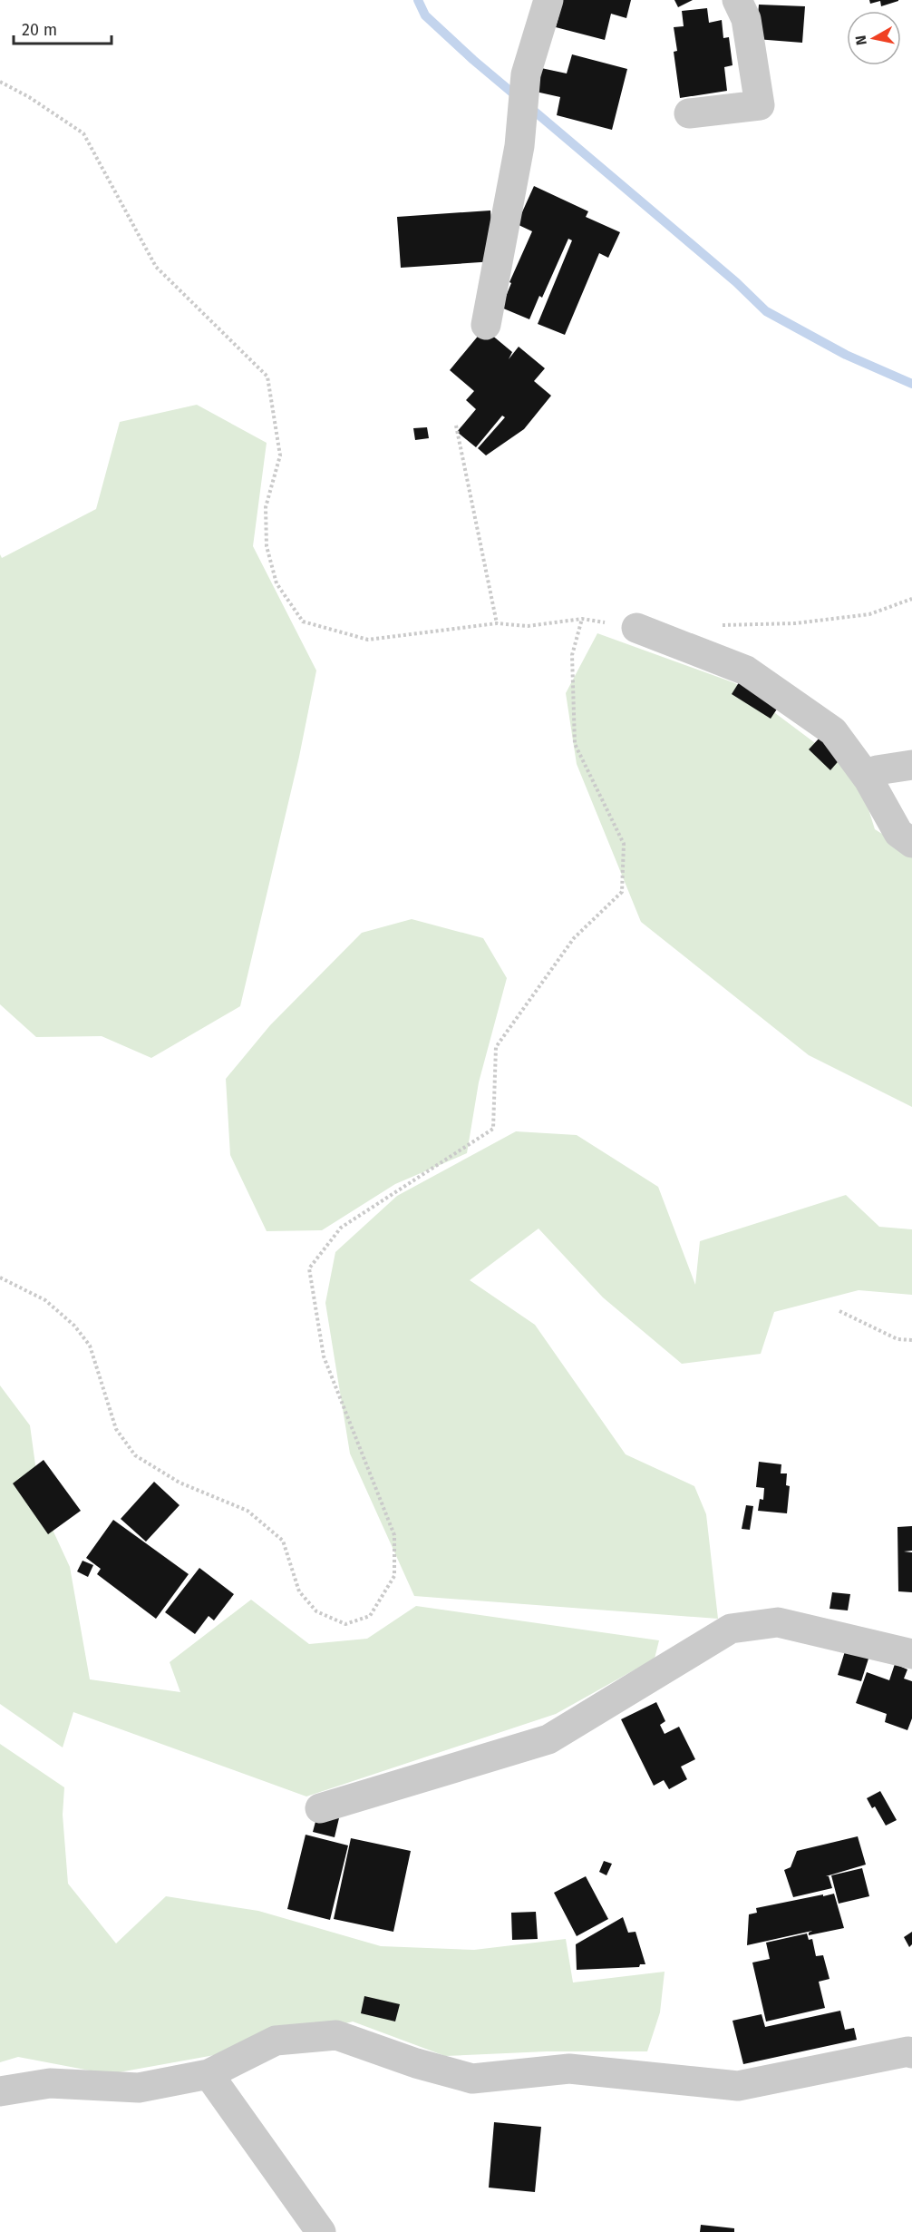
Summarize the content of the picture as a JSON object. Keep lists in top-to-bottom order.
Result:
{
  "scale_bar": "20 m",
  "north": "left"
}
